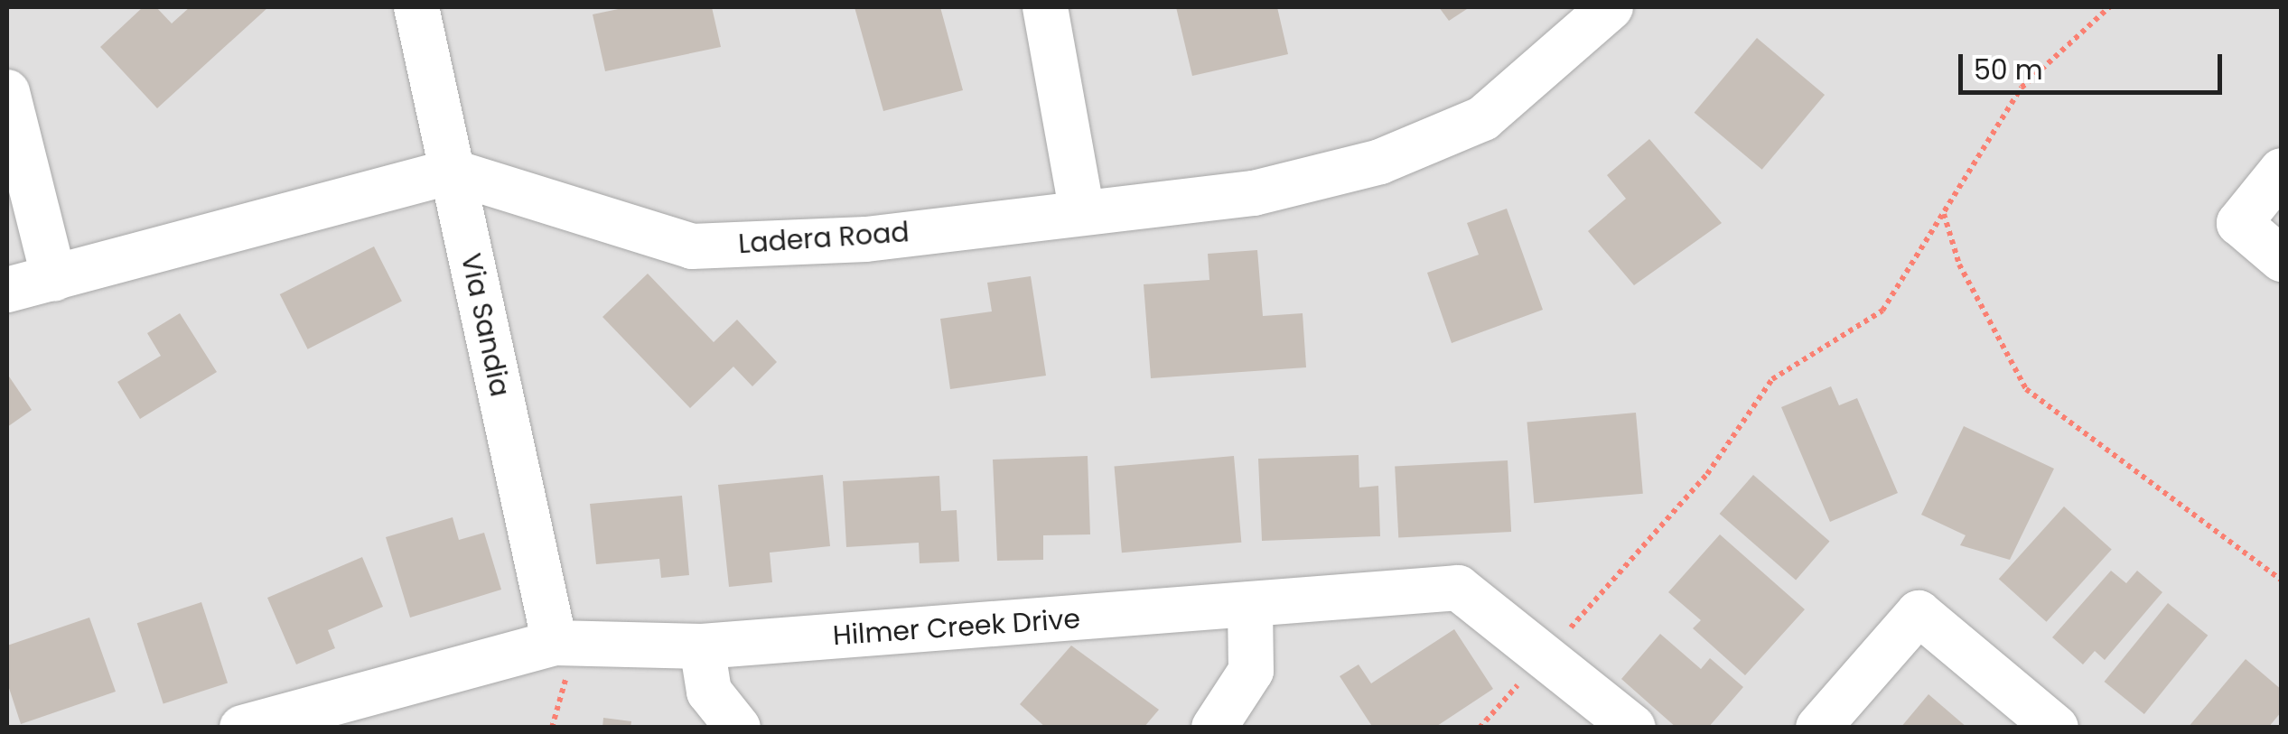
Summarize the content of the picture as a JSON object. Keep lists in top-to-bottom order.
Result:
{
  "streets": {
    "street": ["Ladera Road", "Via Sandia", "Hilmer Creek Drive"]
  },
  "crossings": [
    ["Ladera Road", "Via Sandia"],
    ["Via Sandia", "Hilmer Creek Drive"]
  ],
  "scale_bar": "50 m"
}
